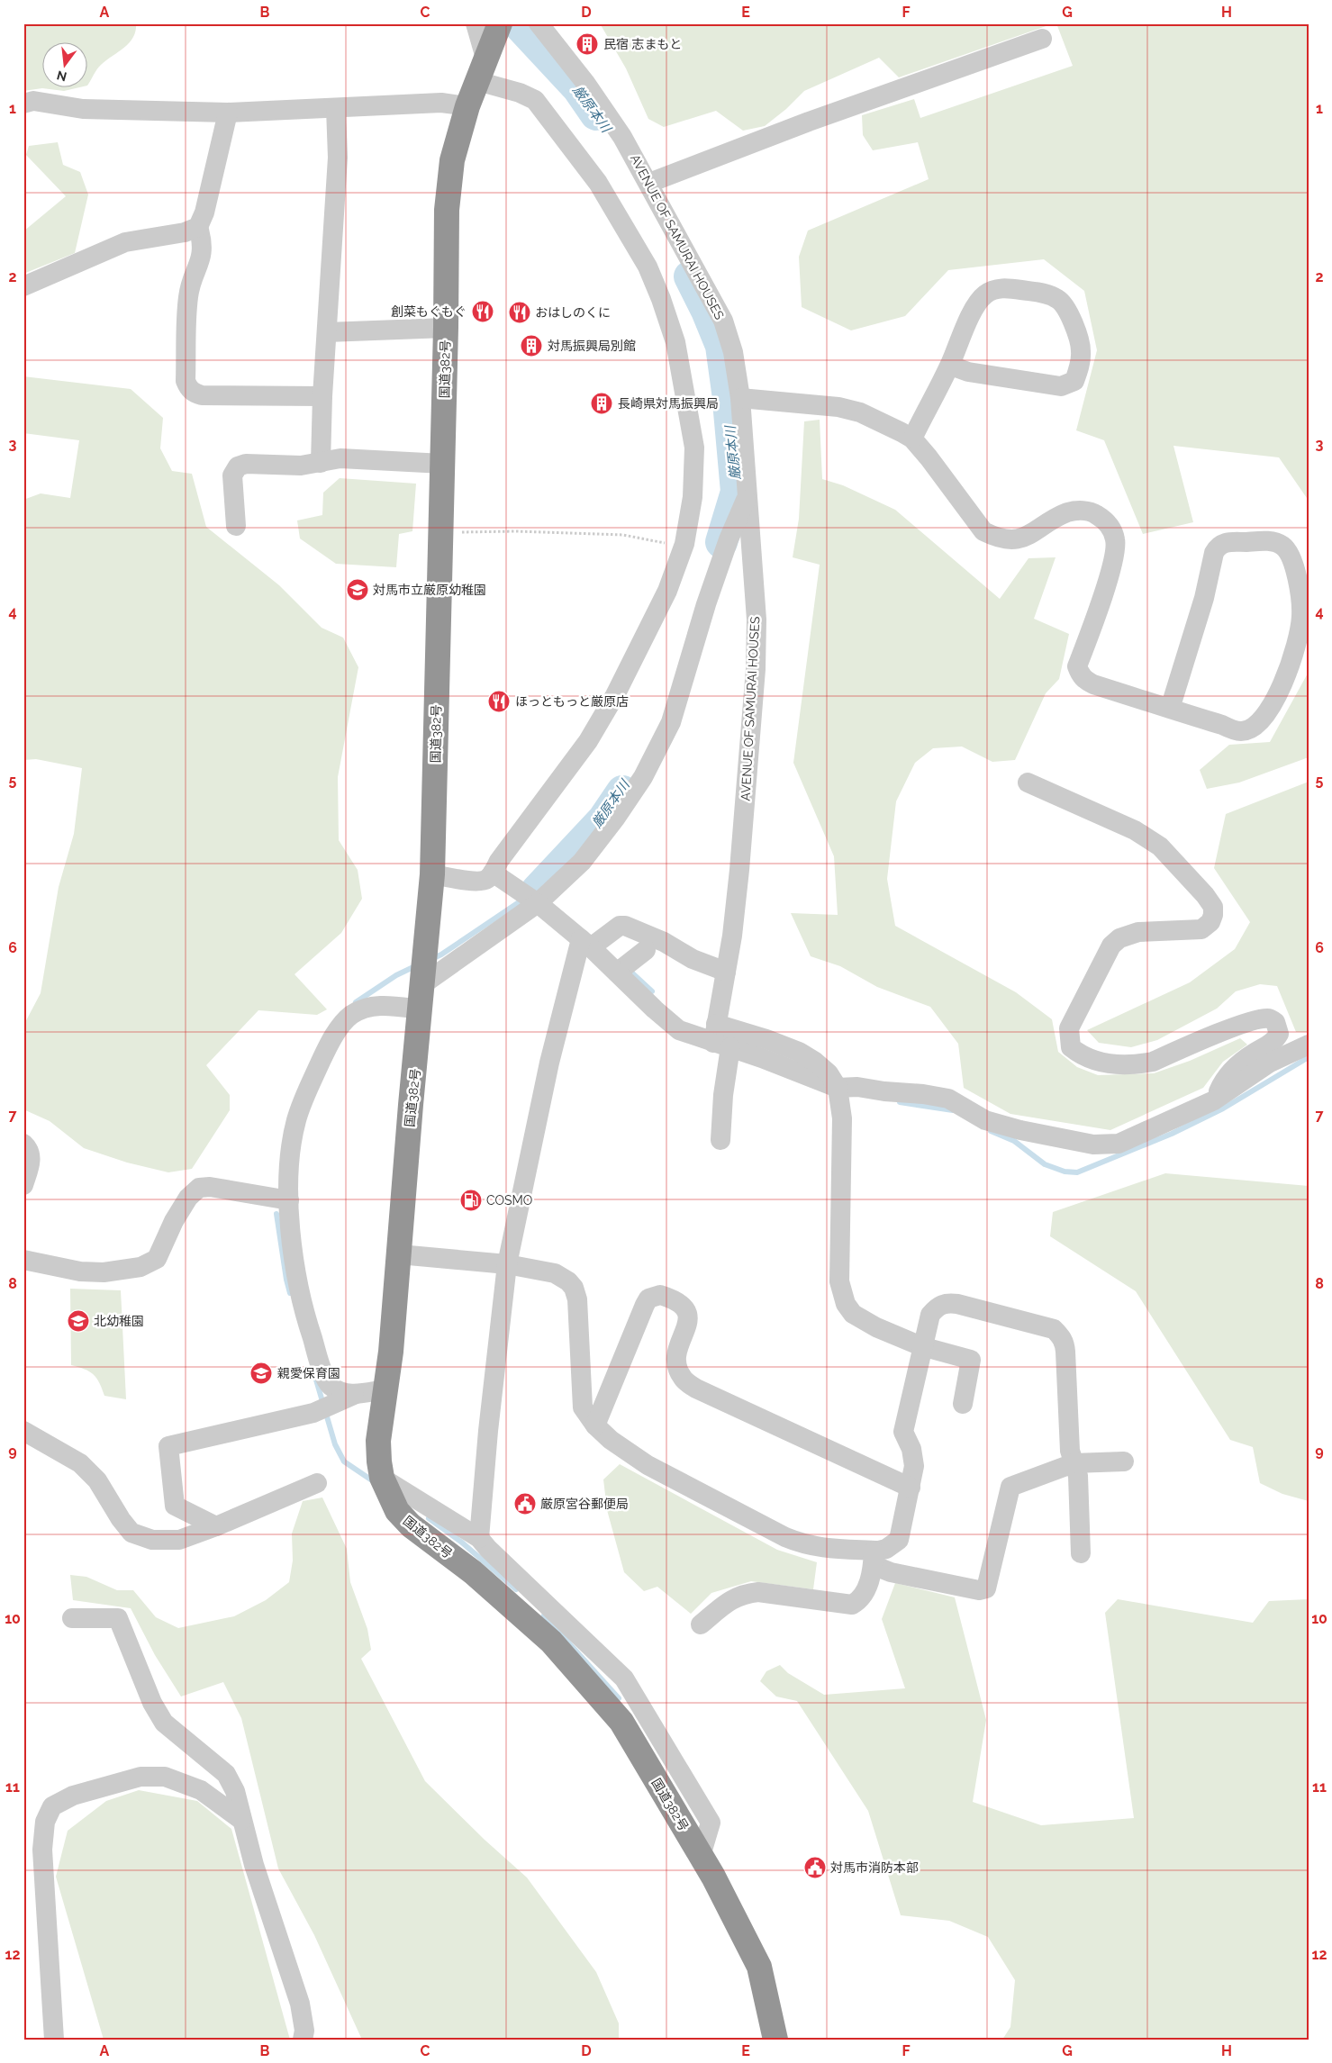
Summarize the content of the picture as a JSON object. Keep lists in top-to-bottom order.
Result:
{
  "streets": {
    "highway": ["国道382号"],
    "street": ["AVENUE OF SAMURAI HOUSES"]
  },
  "water": ["厳原本川"],
  "places": {
    "building": ["民宿 志まもと", "対馬振興局別館", "長崎県対馬振興局"],
    "restaurant": ["創菜もぐもぐ", "おはしのくに", "ほっともっと厳原店"],
    "school or university": ["対馬市立厳原幼稚園", "北幼稚園", "親愛保育園"],
    "fuel station": ["COSMO"],
    "public building": ["厳原宮谷郵便局", "対馬市消防本部"]
  },
  "north": "bottom",
  "grid": {
    "columns": [
      "A",
      "B",
      "C",
      "D",
      "E",
      "F",
      "G",
      "H"
    ],
    "rows": [
      "1",
      "2",
      "3",
      "4",
      "5",
      "6",
      "7",
      "8",
      "9",
      "10",
      "11",
      "12"
    ]
  }
}
